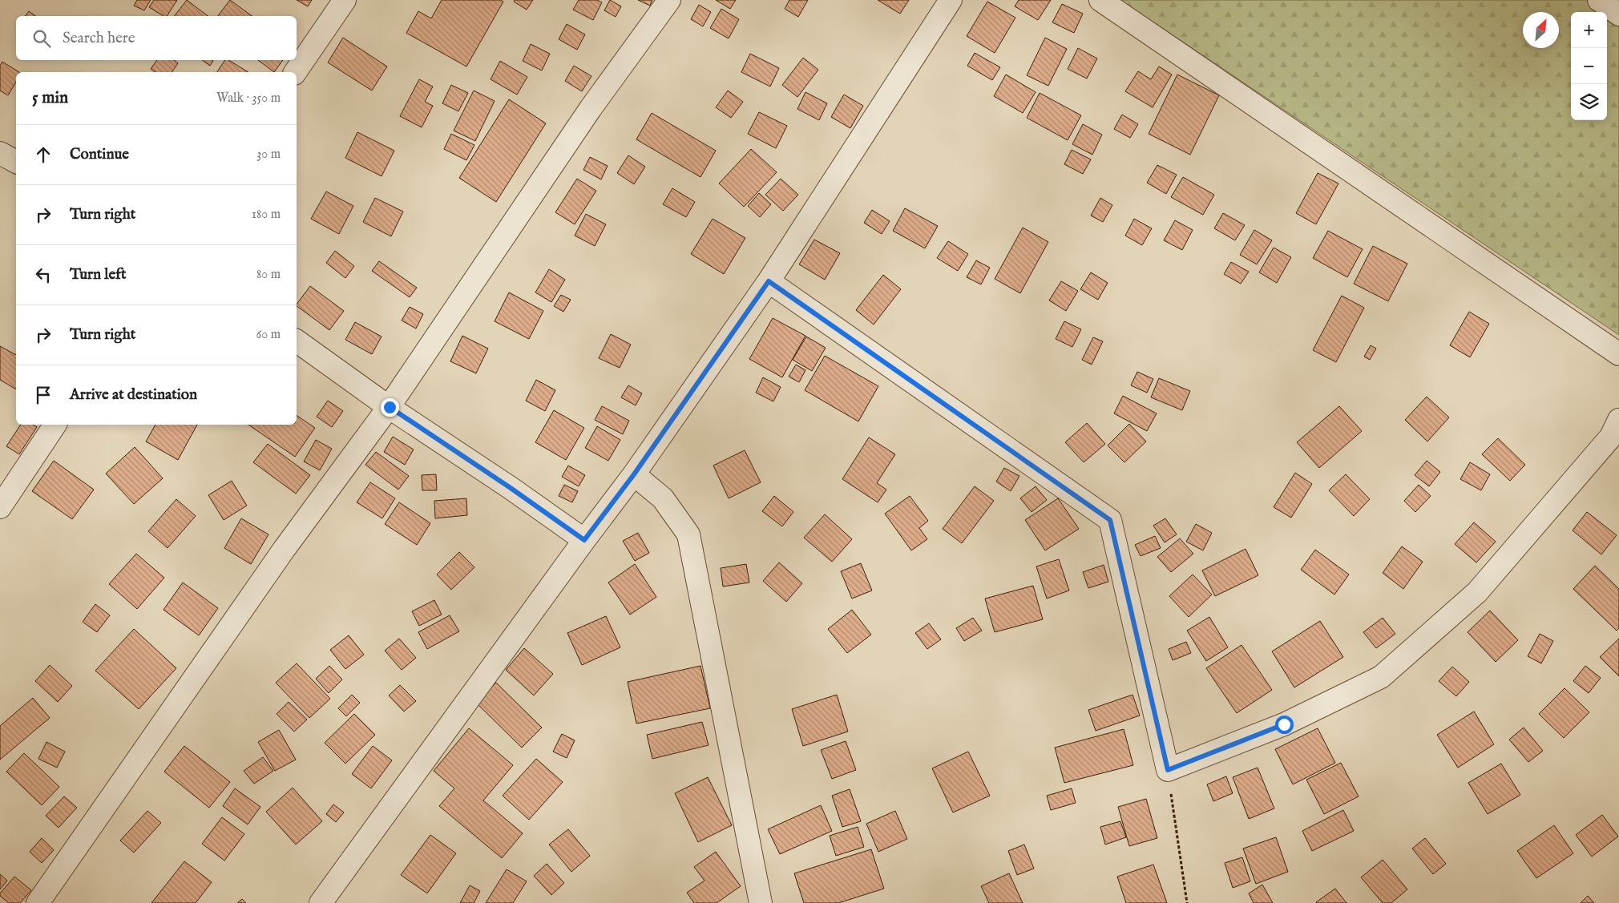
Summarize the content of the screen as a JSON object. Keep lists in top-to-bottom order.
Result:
{
  "north": "top right",
  "page": {
    "map_buttons": ["+", "−"],
    "search": "Search here",
    "heading": ["5 min", "Walk · 350 m"],
    "list": [
      ["Continue", "30 m"],
      ["Turn right", "180 m"],
      ["Turn left", "80 m"],
      ["Turn right", "60 m"],
      "Arrive at destination"
    ]
  }
}
